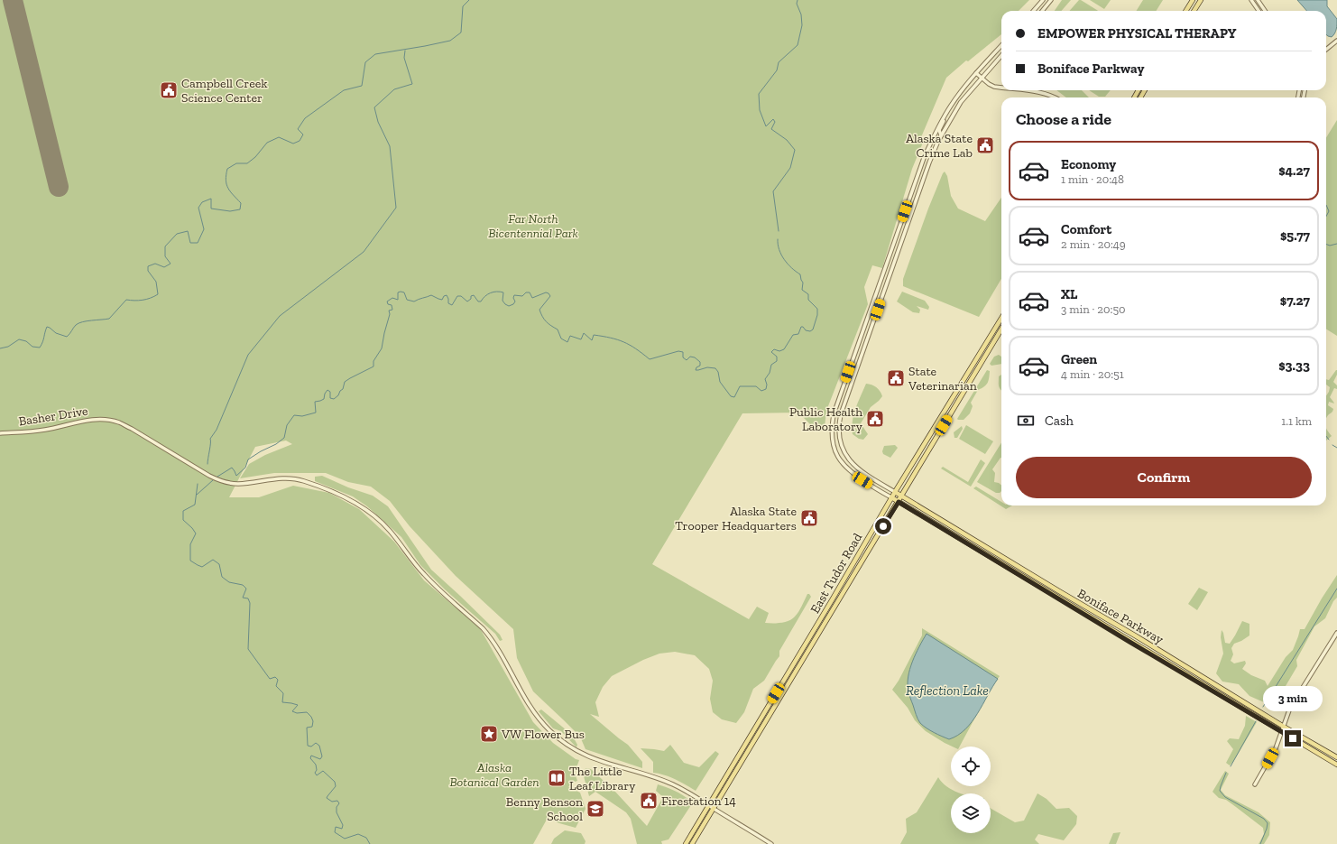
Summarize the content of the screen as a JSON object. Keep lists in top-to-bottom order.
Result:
{
  "streets": {
    "main road": ["East Tudor Road", "Boniface Parkway"],
    "street": ["Basher Drive"]
  },
  "crossings": [
    ["Basher Drive", "East Tudor Road"],
    ["East Tudor Road", "Boniface Parkway"]
  ],
  "water": ["Reflection Lake"],
  "parks": ["Far North Bicentennial Park", "Alaska Botanical Garden"],
  "places": {
    "public building": [
      "Campbell Creek Science Center",
      "Alaska State Crime Lab",
      "State Veterinarian",
      "Public Health Laboratory",
      "Alaska State Trooper Headquarters",
      "Firestation 14"
    ],
    "place": ["VW Flower Bus"],
    "library": ["The Little Leaf Library"],
    "school or university": ["Benny Benson School"]
  },
  "page": {
    "banner": ["EMPOWER PHYSICAL THERAPY", "Boniface Parkway"],
    "heading": "Choose a ride",
    "list": [
      {
        "name": "Economy",
        "note": "1 min · 20:48",
        "value": "$4.27"
      },
      {
        "name": "Comfort",
        "note": "2 min · 20:49",
        "value": "$5.77"
      },
      {
        "name": "XL",
        "note": "3 min · 20:50",
        "value": "$7.27"
      },
      {
        "name": "Green",
        "note": "4 min · 20:51",
        "value": "$3.33"
      }
    ],
    "pay": ["Cash", "1.1 km"],
    "buttons": "Confirm",
    "bubble": "3 min"
  }
}
